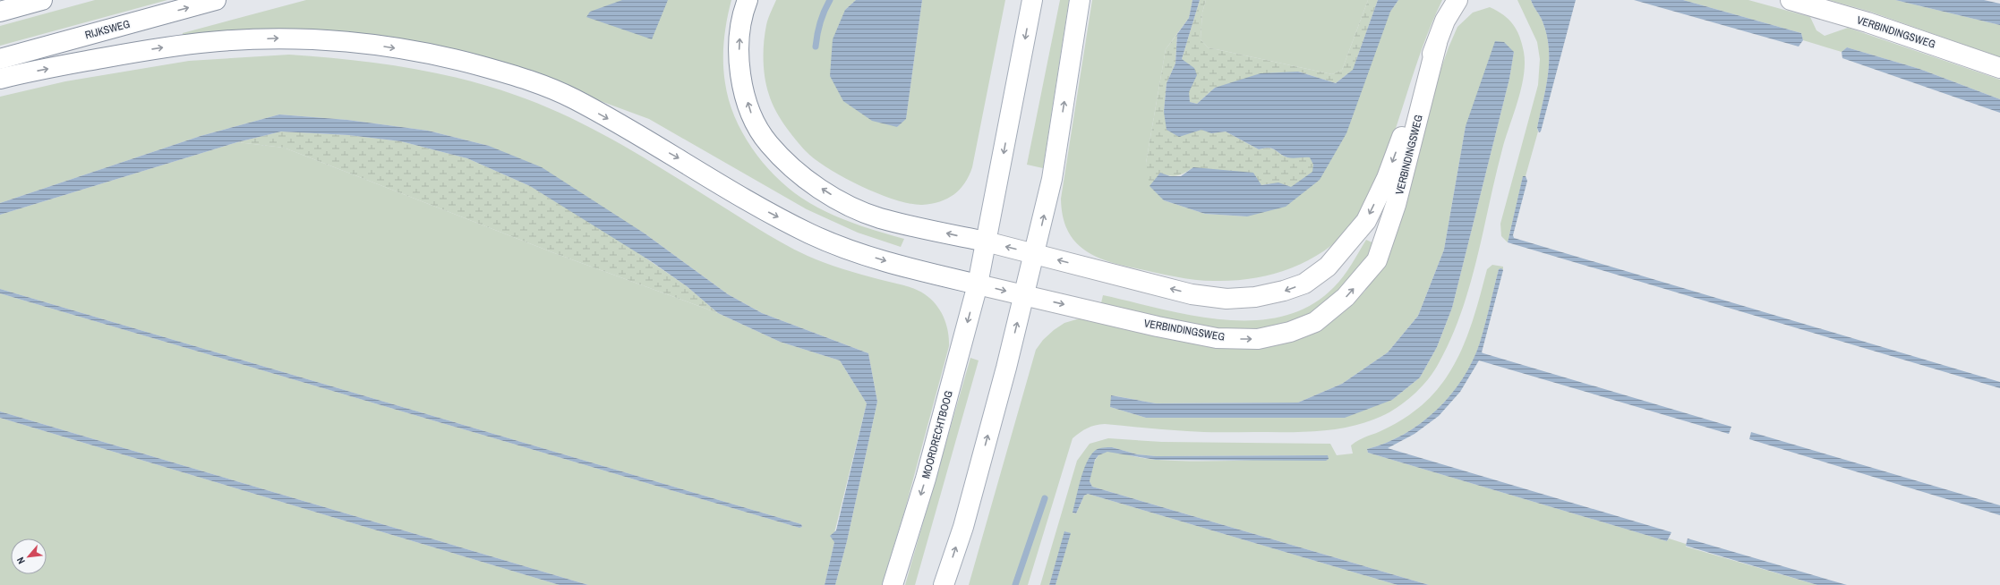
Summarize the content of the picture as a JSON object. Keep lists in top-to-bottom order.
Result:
{
  "streets": {
    "main road": ["RIJKSWEG", "VERBINDINGSWEG", "MOORDRECHTBOOG"]
  },
  "crossings": [
    ["VERBINDINGSWEG", "MOORDRECHTBOOG"]
  ],
  "one_way": ["RIJKSWEG"],
  "north": "bottom left"
}
